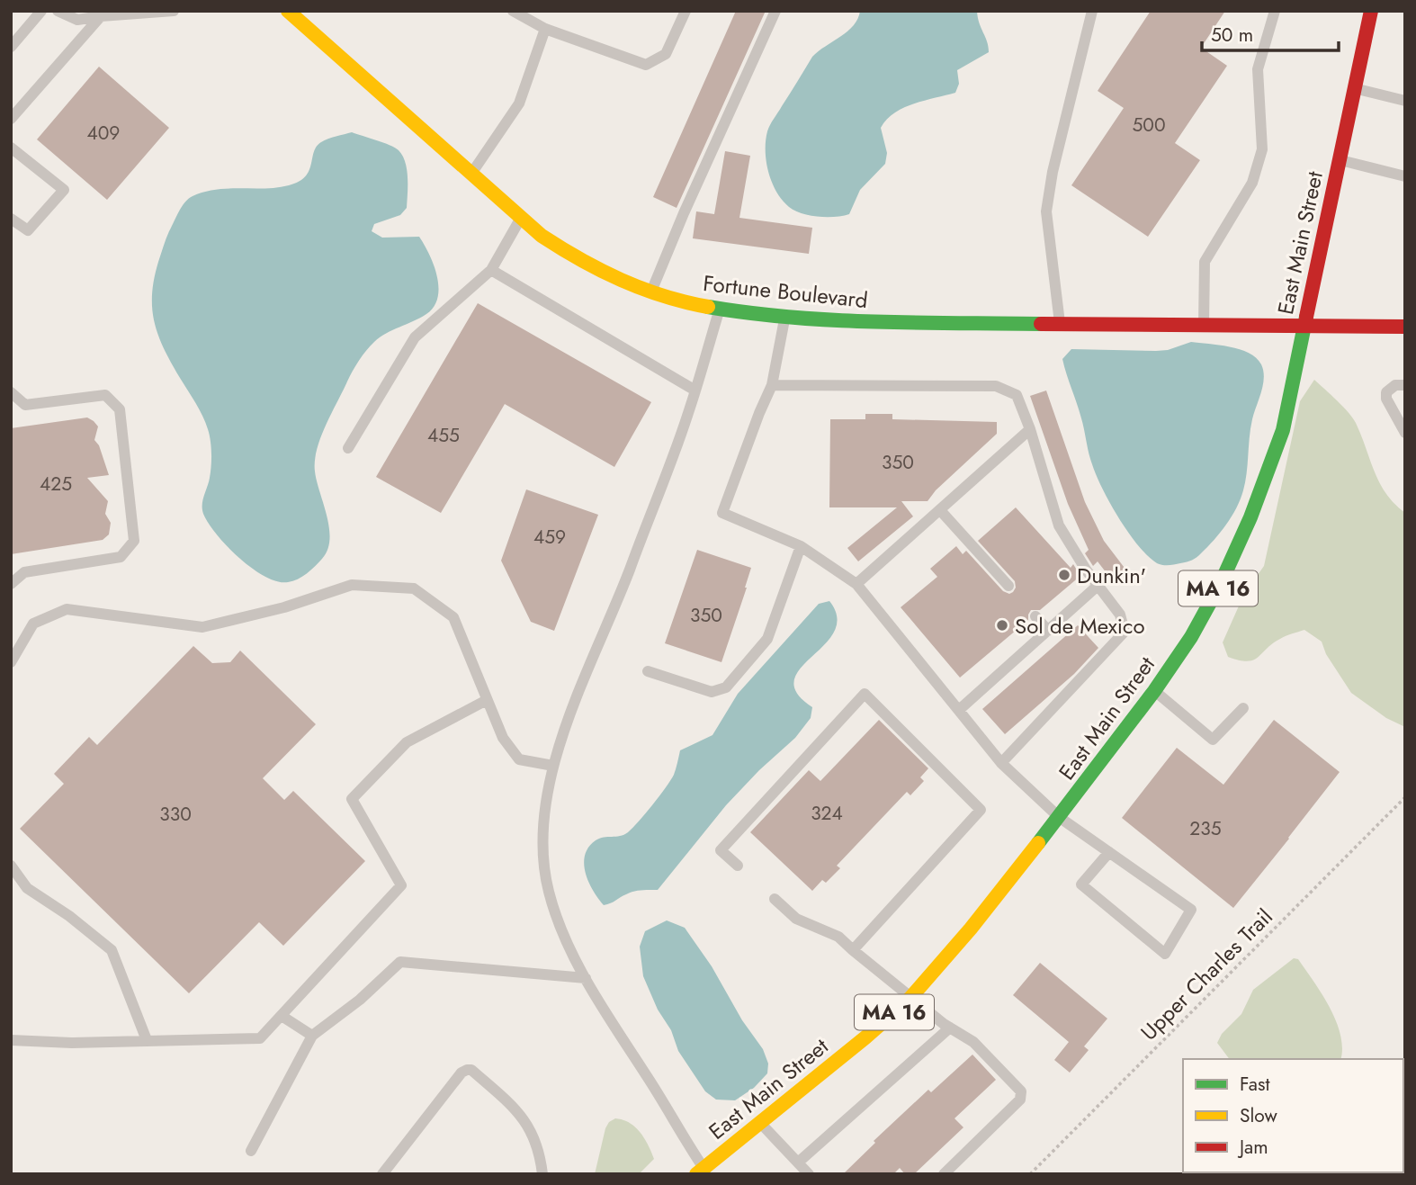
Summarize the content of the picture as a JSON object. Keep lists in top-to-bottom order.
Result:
{
  "streets": {
    "main road": ["East Main Street", "Fortune Boulevard", "MA 16"],
    "path": ["Upper Charles Trail"]
  },
  "crossings": [
    ["East Main Street", "Fortune Boulevard"]
  ],
  "places": ["Dunkin'", "Sol de Mexico"],
  "house_numbers": [
    "500",
    "409",
    "455",
    "350",
    "425",
    "459",
    "350",
    "324",
    "330",
    "235"
  ],
  "legend": ["Fast", "Slow", "Jam"],
  "scale_bar": "50 m"
}
